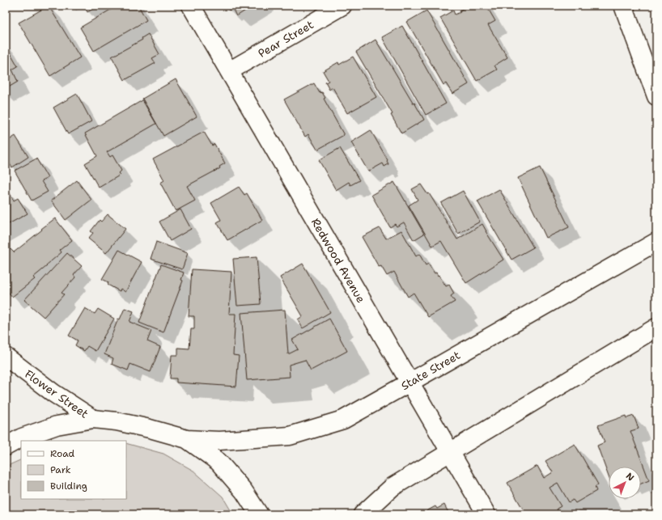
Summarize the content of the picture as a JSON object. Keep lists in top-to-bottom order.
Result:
{
  "streets": {
    "main road": [
      "Pear Street",
      "Redwood Avenue",
      "State Street",
      "Flower Street"
    ]
  },
  "crossings": [
    ["Pear Street", "Redwood Avenue"],
    ["Redwood Avenue", "State Street"]
  ],
  "legend": ["Road", "Park", "Building"],
  "north": "top right"
}
